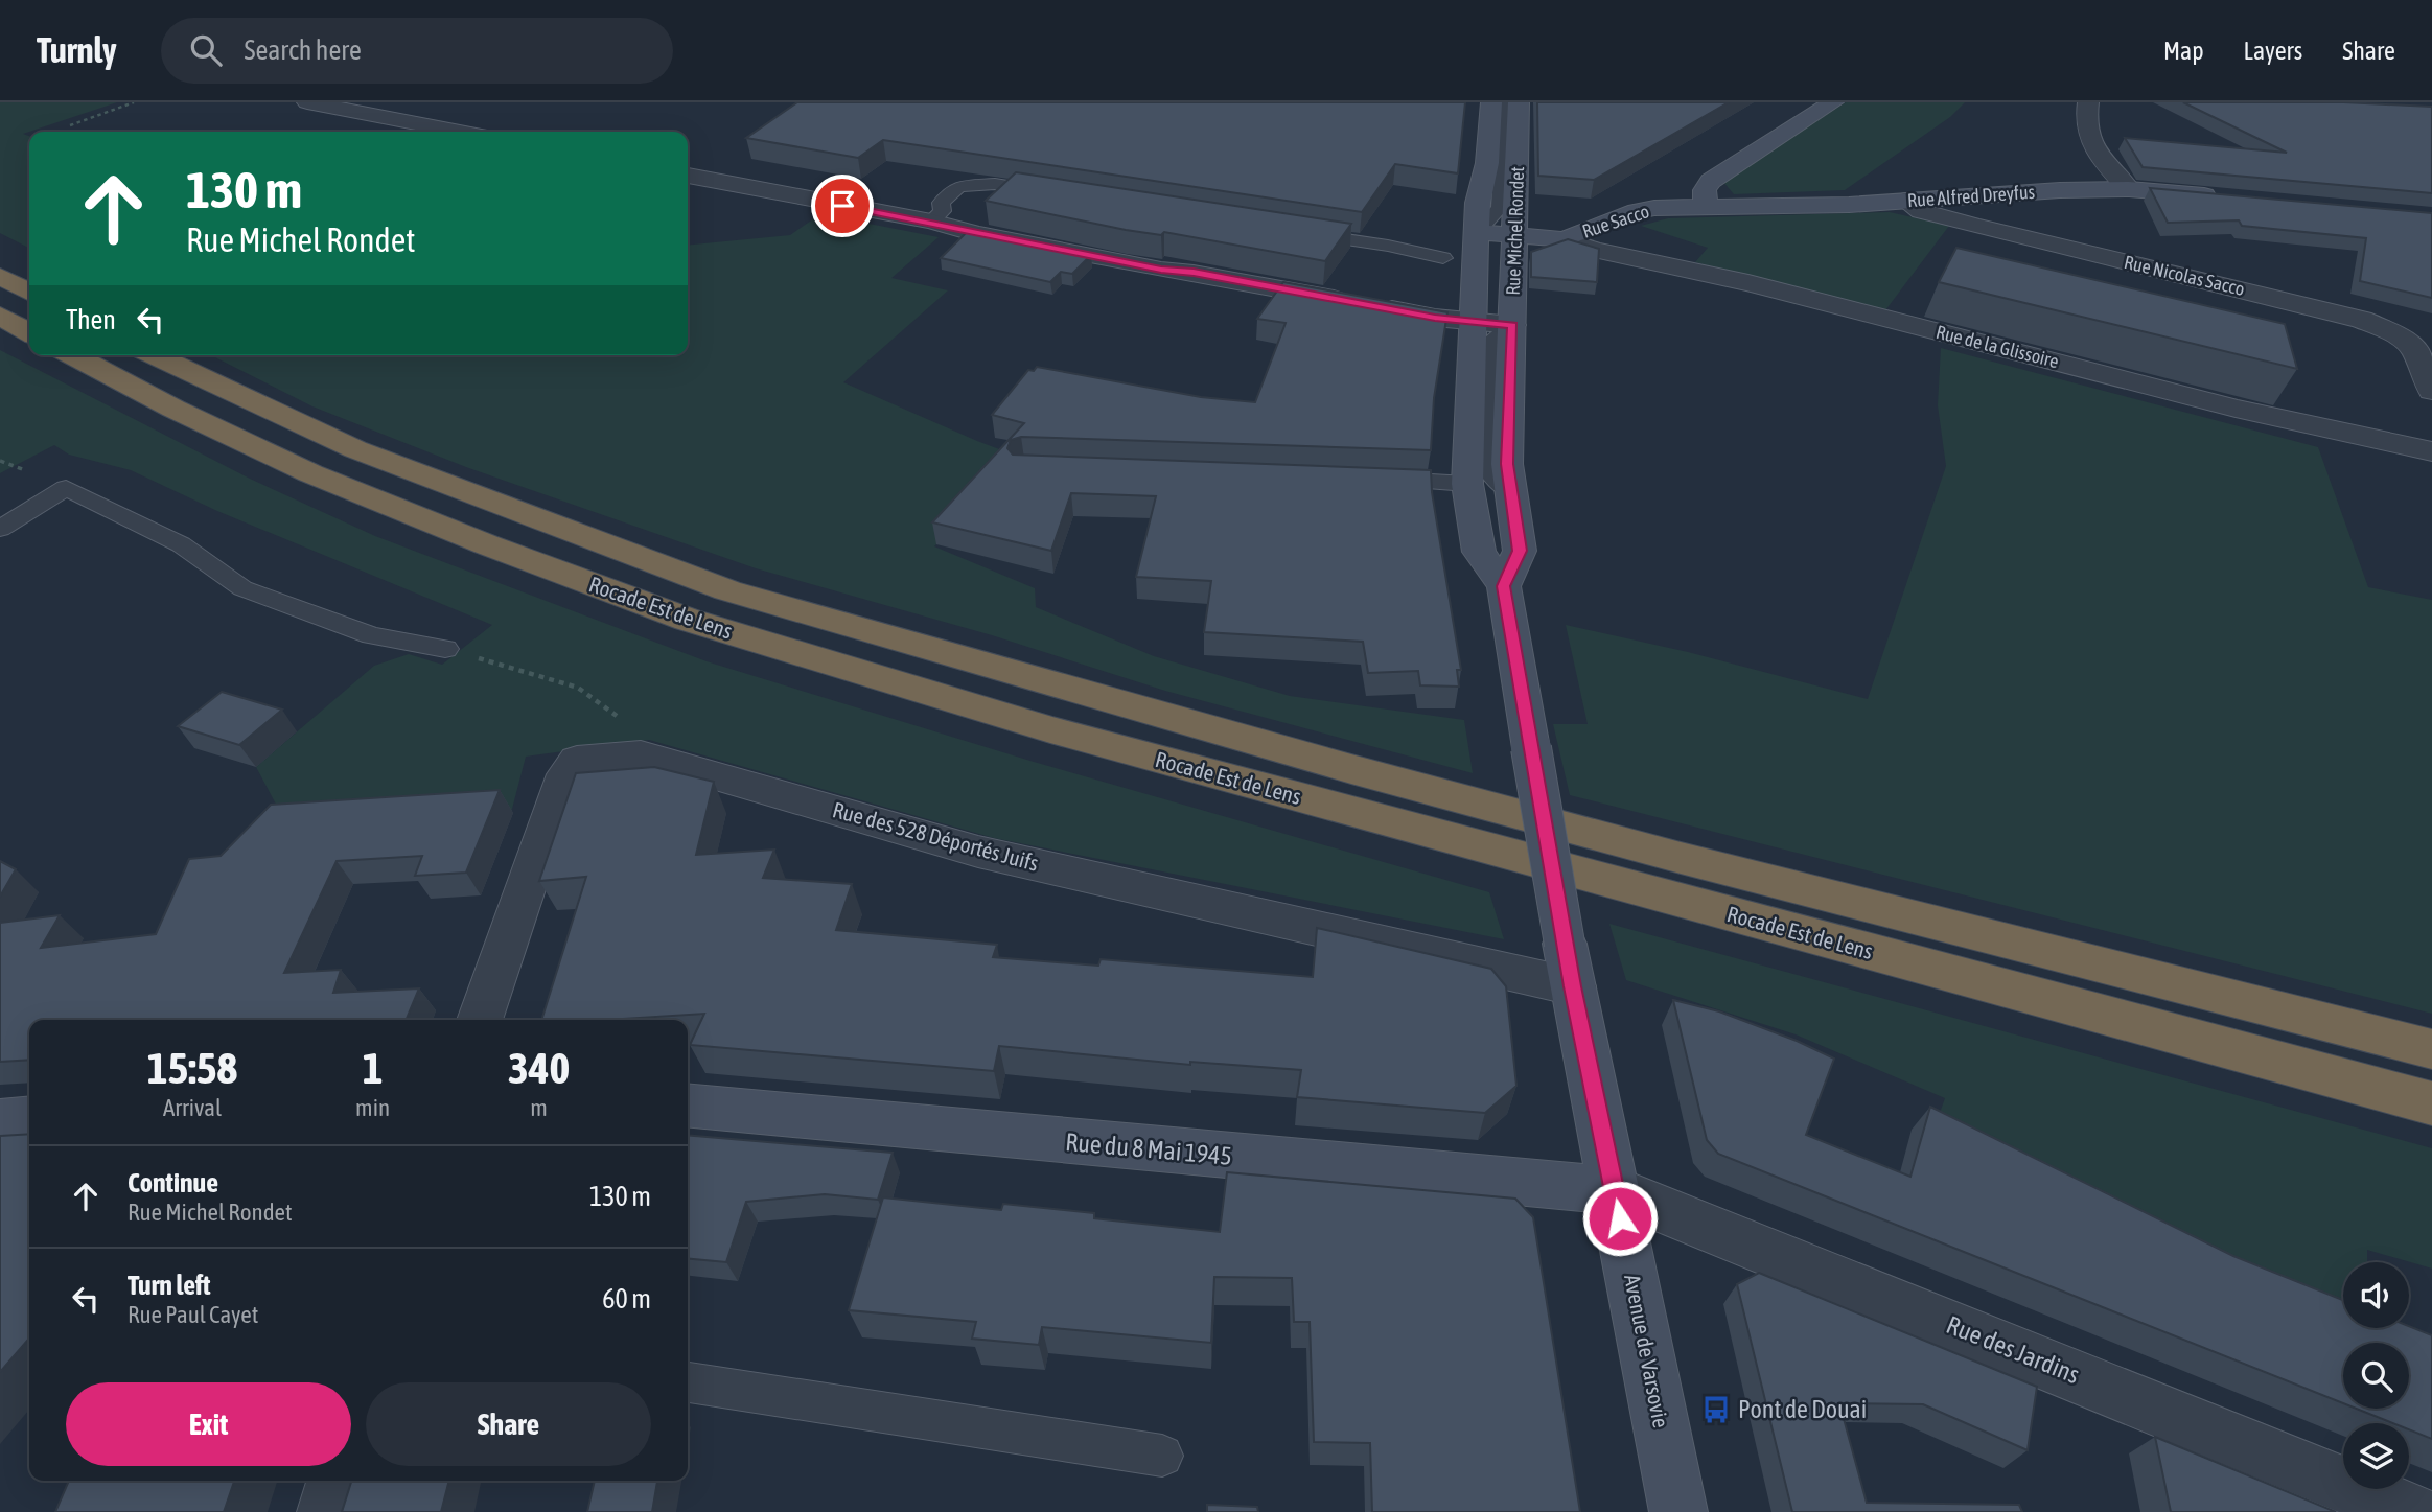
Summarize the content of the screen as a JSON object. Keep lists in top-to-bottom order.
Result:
{
  "streets": {
    "highway": ["Rocade Est de Lens"],
    "main road": [
      "Rue Alfred Dreyfus",
      "Rue Sacco",
      "Rue Michel Rondet",
      "Rue du 8 Mai 1945",
      "Avenue de Varsovie"
    ],
    "street": [
      "Rue Nicolas Sacco",
      "Rue de la Glissoire",
      "Rue des 528 Déportés Juifs",
      "Rue des Jardins"
    ]
  },
  "crossings": [
    ["Rue Alfred Dreyfus", "Rue Sacco"],
    ["Rue Alfred Dreyfus", "Rue Nicolas Sacco"],
    ["Rue Sacco", "Rue de la Glissoire"],
    ["Rue Michel Rondet", "Avenue de Varsovie"],
    ["Rue des 528 Déportés Juifs", "Avenue de Varsovie"],
    ["Rue du 8 Mai 1945", "Rue des Jardins"],
    ["Rue du 8 Mai 1945", "Avenue de Varsovie"],
    ["Rue des Jardins", "Avenue de Varsovie"]
  ],
  "places": {
    "bus stop": ["Pont de Douai"]
  },
  "page": {
    "header": "Turnly",
    "search": "Search here",
    "nav": ["Map", "Layers", "Share"],
    "turn": ["130 m", "Rue Michel Rondet"],
    "then": "Then",
    "eta": [
      "15:58",
      "Arrival",
      "1",
      "min",
      "340",
      "m"
    ],
    "list": [
      {
        "name": "Continue",
        "note": "Rue Michel Rondet",
        "value": "130 m"
      },
      {
        "name": "Turn left",
        "note": "Rue Paul Cayet",
        "value": "60 m"
      }
    ],
    "buttons": ["Exit", "Share"]
  }
}
